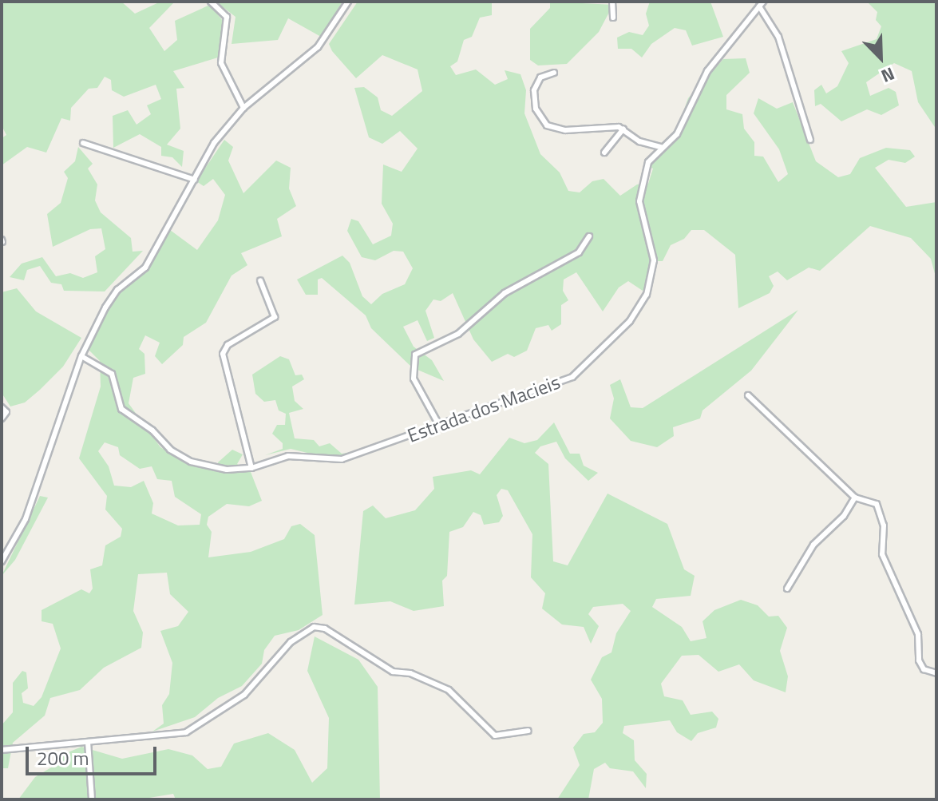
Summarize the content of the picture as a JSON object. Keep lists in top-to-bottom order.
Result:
{
  "streets": {
    "street": ["Estrada dos Macieis"]
  },
  "scale_bar": "200 m",
  "north": "bottom right"
}
